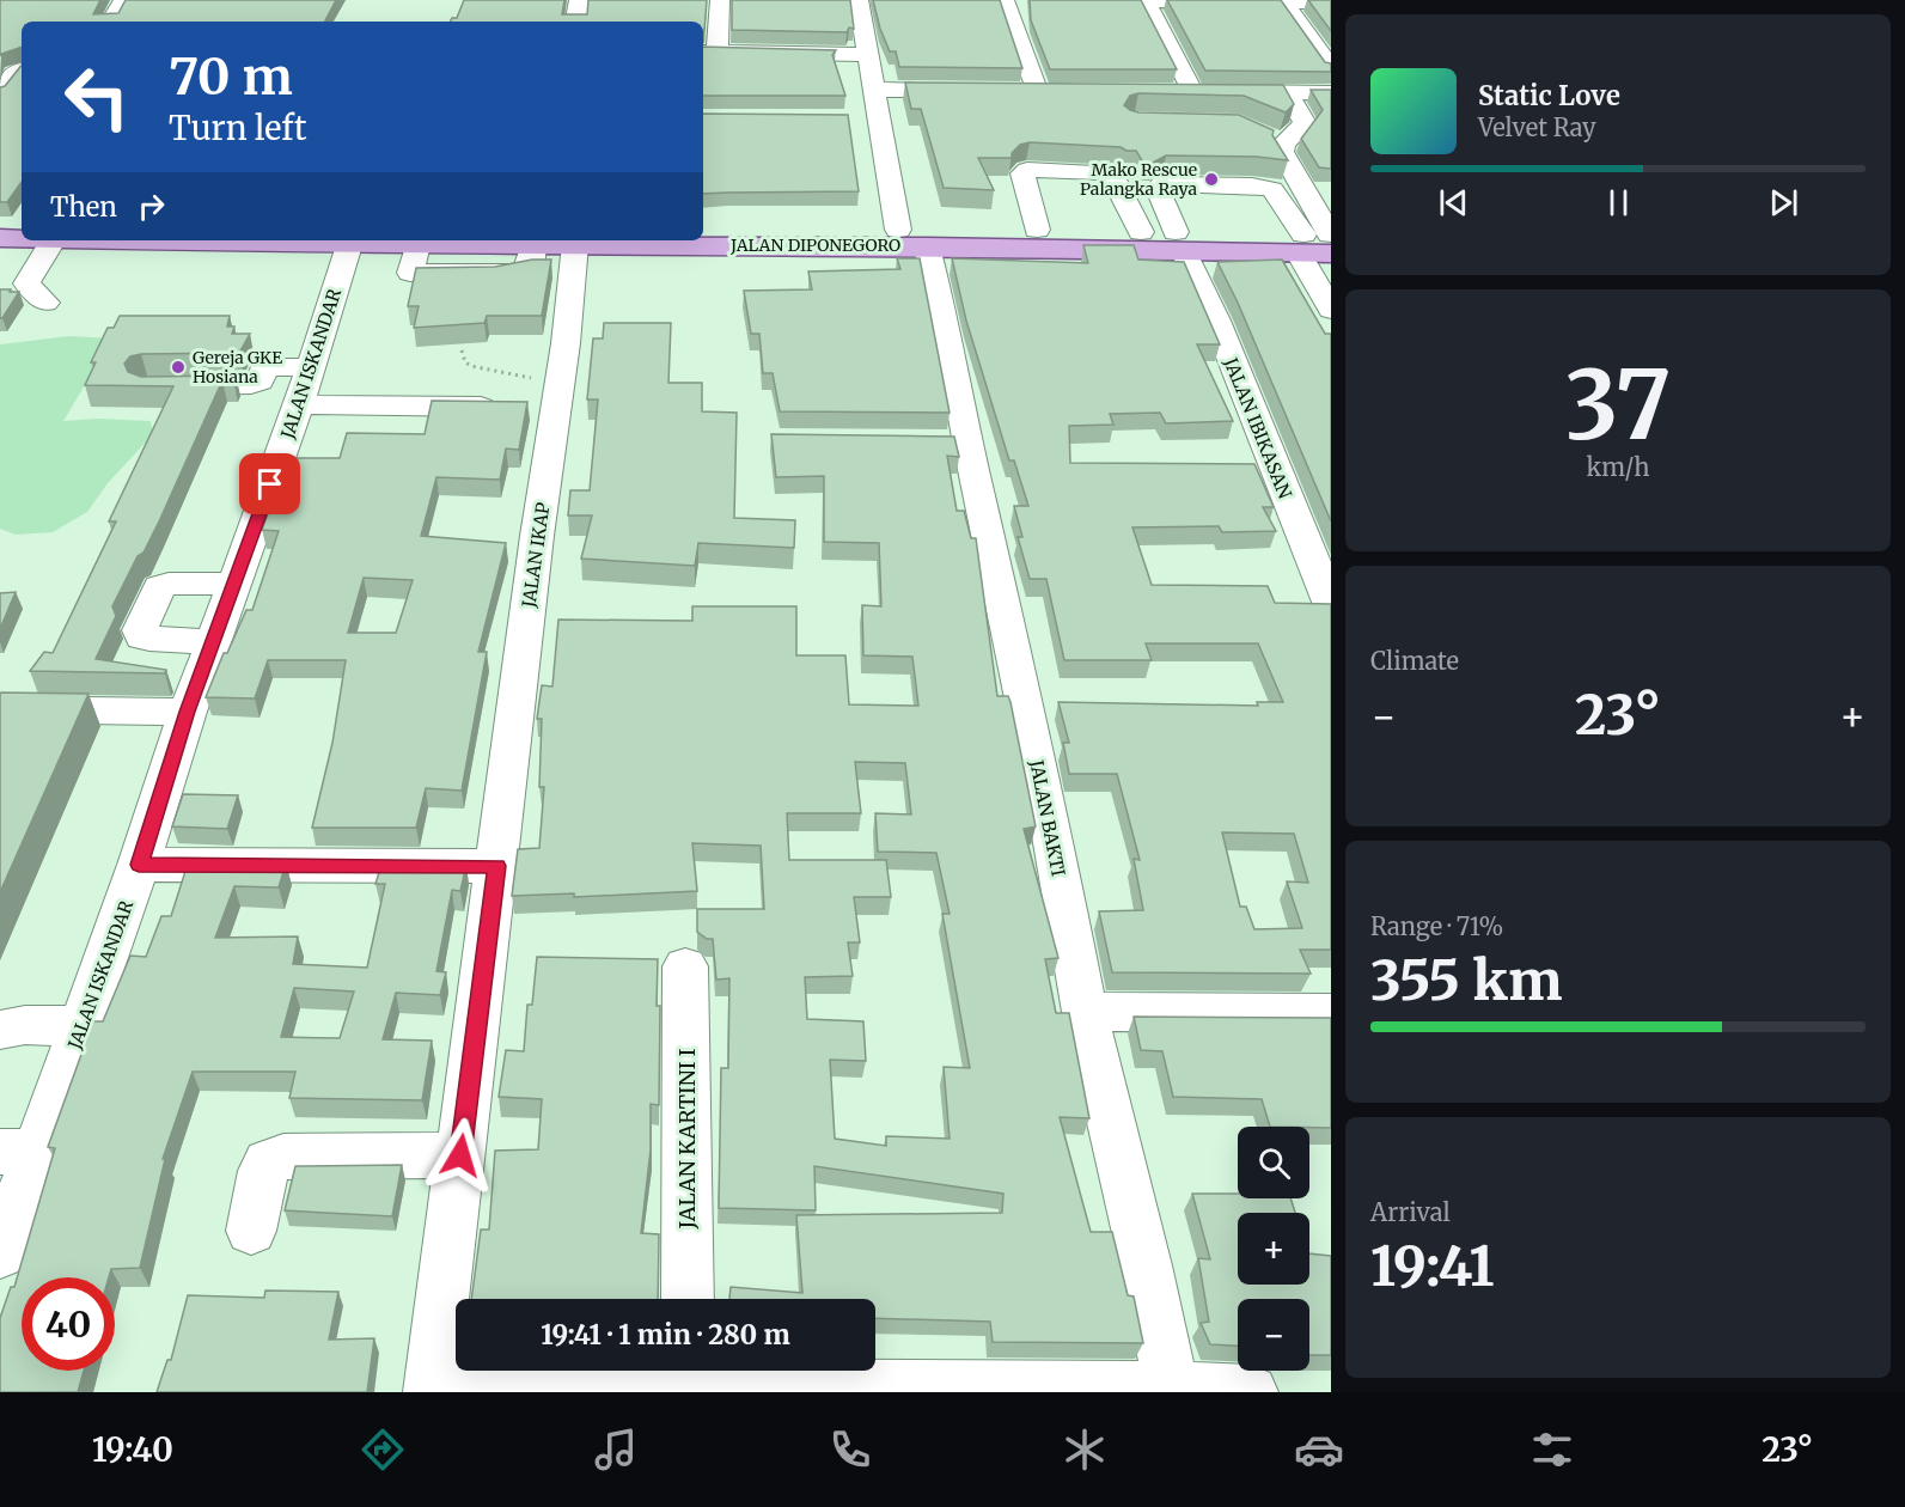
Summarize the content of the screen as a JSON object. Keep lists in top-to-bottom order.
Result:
{
  "streets": {
    "main road": ["JALAN DIPONEGORO"],
    "street": [
      "JALAN ISKANDAR",
      "JALAN IBIKASAN",
      "JALAN IKAP",
      "JALAN BAKTI",
      "JALAN KARTINI I"
    ]
  },
  "crossings": [
    ["JALAN DIPONEGORO", "JALAN ISKANDAR"],
    ["JALAN DIPONEGORO", "JALAN IBIKASAN"],
    ["JALAN DIPONEGORO", "JALAN IKAP"],
    ["JALAN DIPONEGORO", "JALAN BAKTI"]
  ],
  "places": ["Mako Rescue Palangka Raya", "Gereja GKE Hosiana"],
  "page": {
    "turn": ["70 m", "Turn left"],
    "song": ["Static Love", "Velvet Ray"],
    "then": "Then",
    "tile": [
      ["37", "km/h"],
      "Climate",
      ["Range · 71%", "355 km"],
      ["Arrival", "19:41"]
    ],
    "heat": ["−", "23°", "+"],
    "map_buttons": ["+", "−"],
    "limit": "40",
    "trip": "19:41 · 1 min · 280 m",
    "tabs": ["19:40", "23°"]
  }
}
